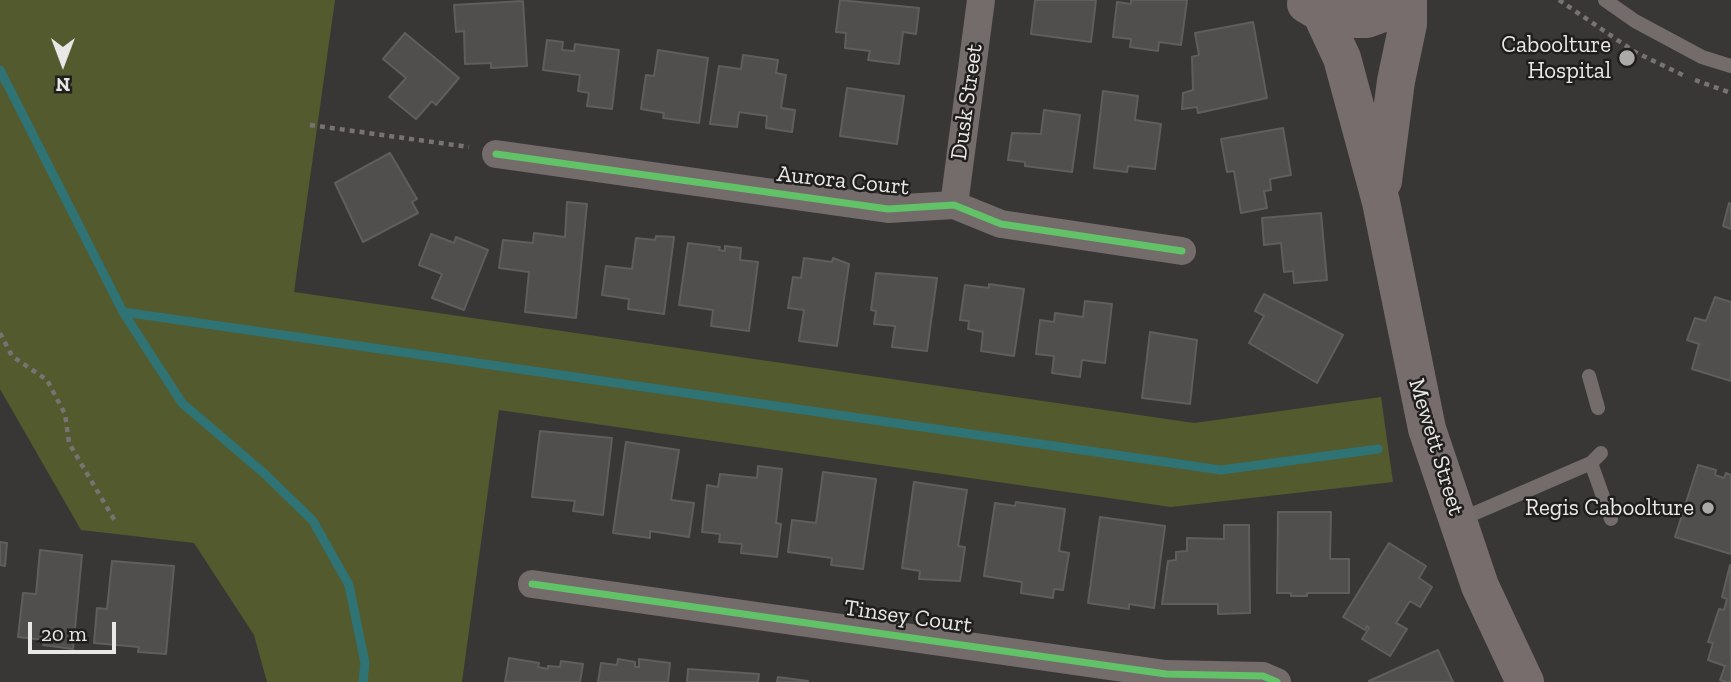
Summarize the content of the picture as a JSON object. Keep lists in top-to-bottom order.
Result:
{
  "streets": {
    "main road": ["Mewett Street"],
    "street": ["Dusk Street", "Aurora Court", "Tinsey Court"]
  },
  "crossings": [
    ["Dusk Street", "Aurora Court"]
  ],
  "places": ["Caboolture Hospital", "Regis Caboolture"],
  "scale_bar": "20 m",
  "north": "bottom"
}
